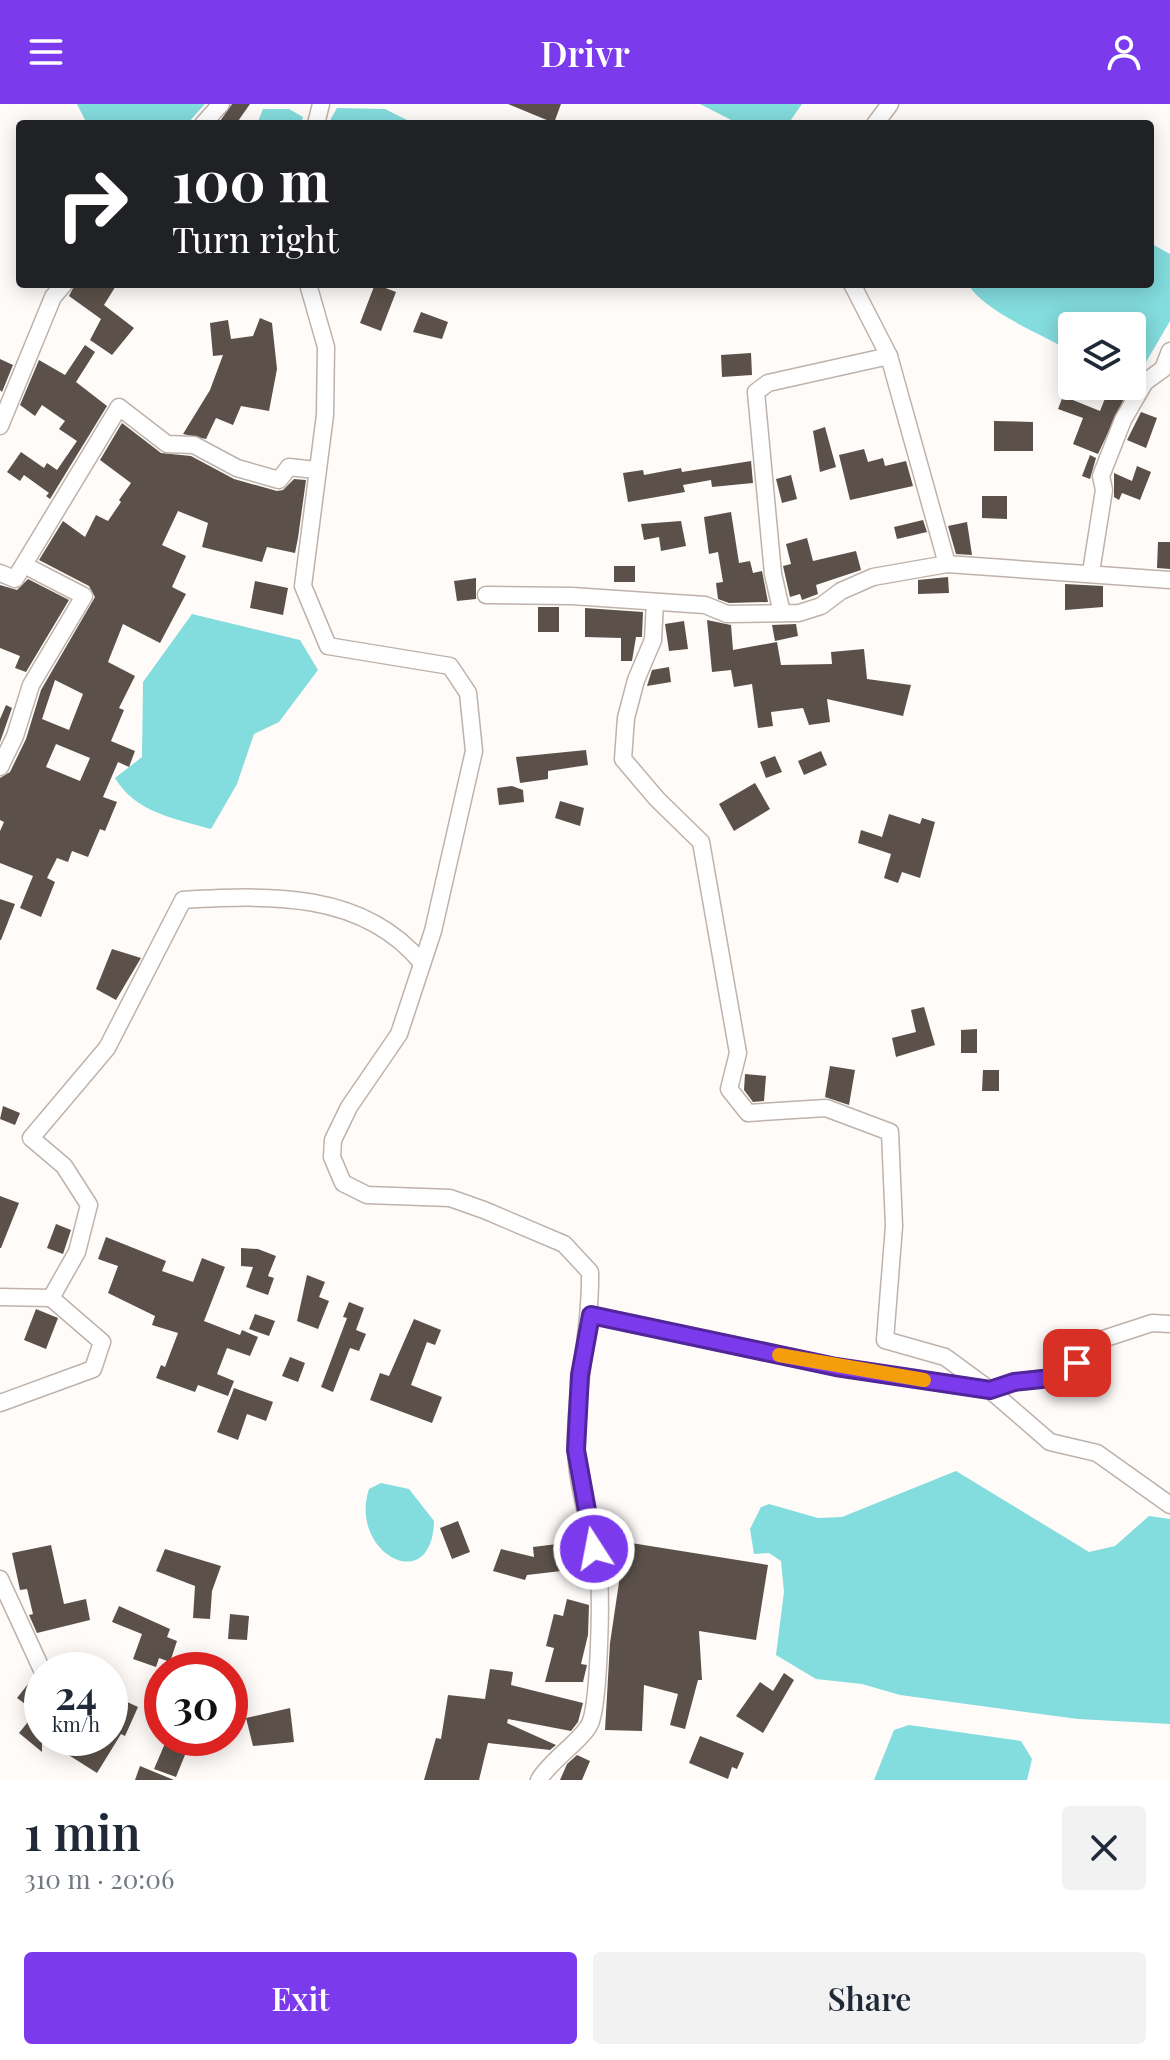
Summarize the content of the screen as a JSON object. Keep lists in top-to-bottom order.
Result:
{
  "page": {
    "header": "Drivr",
    "turn": ["100 m", "Turn right"],
    "speed": "24 km/h",
    "limit": "30",
    "heading": ["1 min", "310 m · 20:06"],
    "buttons": ["Exit", "Share"]
  }
}
